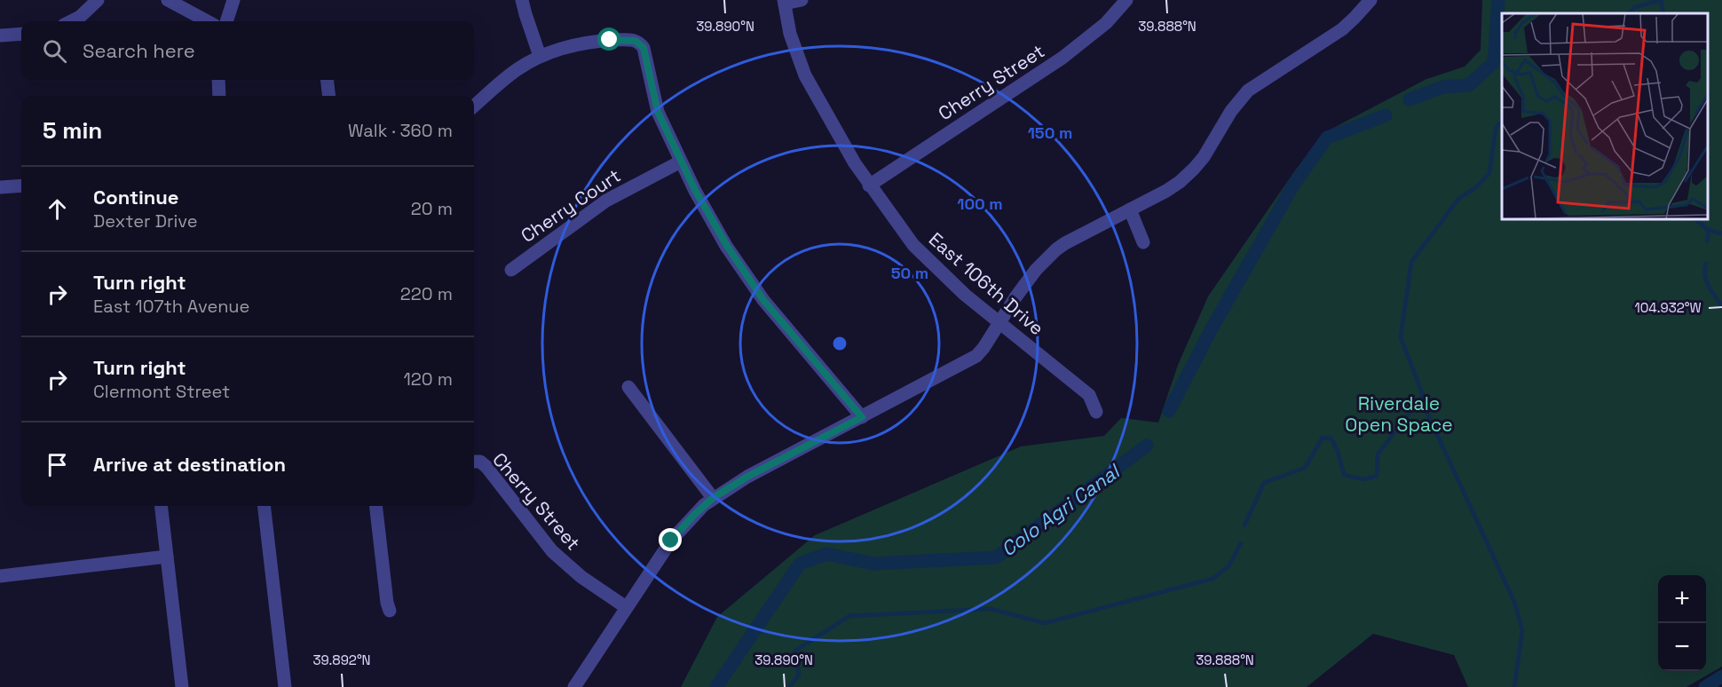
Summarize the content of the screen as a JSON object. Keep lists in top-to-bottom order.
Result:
{
  "streets": {
    "street": ["Cherry Street", "Cherry Court", "East 106th Drive"]
  },
  "crossings": [
    ["Cherry Street", "East 106th Drive"]
  ],
  "water": ["Colo Agri Canal"],
  "parks": ["Riverdale Open Space"],
  "page": {
    "search": "Search here",
    "heading": ["5 min", "Walk · 360 m"],
    "list": [
      ["Continue", "Dexter Drive", "20 m"],
      ["Turn right", "East 107th Avenue", "220 m"],
      ["Turn right", "Clermont Street", "120 m"],
      "Arrive at destination"
    ],
    "map_buttons": ["+", "−"]
  },
  "coordinates": [
    "39.890°N",
    "39.888°N",
    "104.932°W",
    "39.892°N"
  ],
  "rings": ["150 m", "100 m", "50 m"]
}
